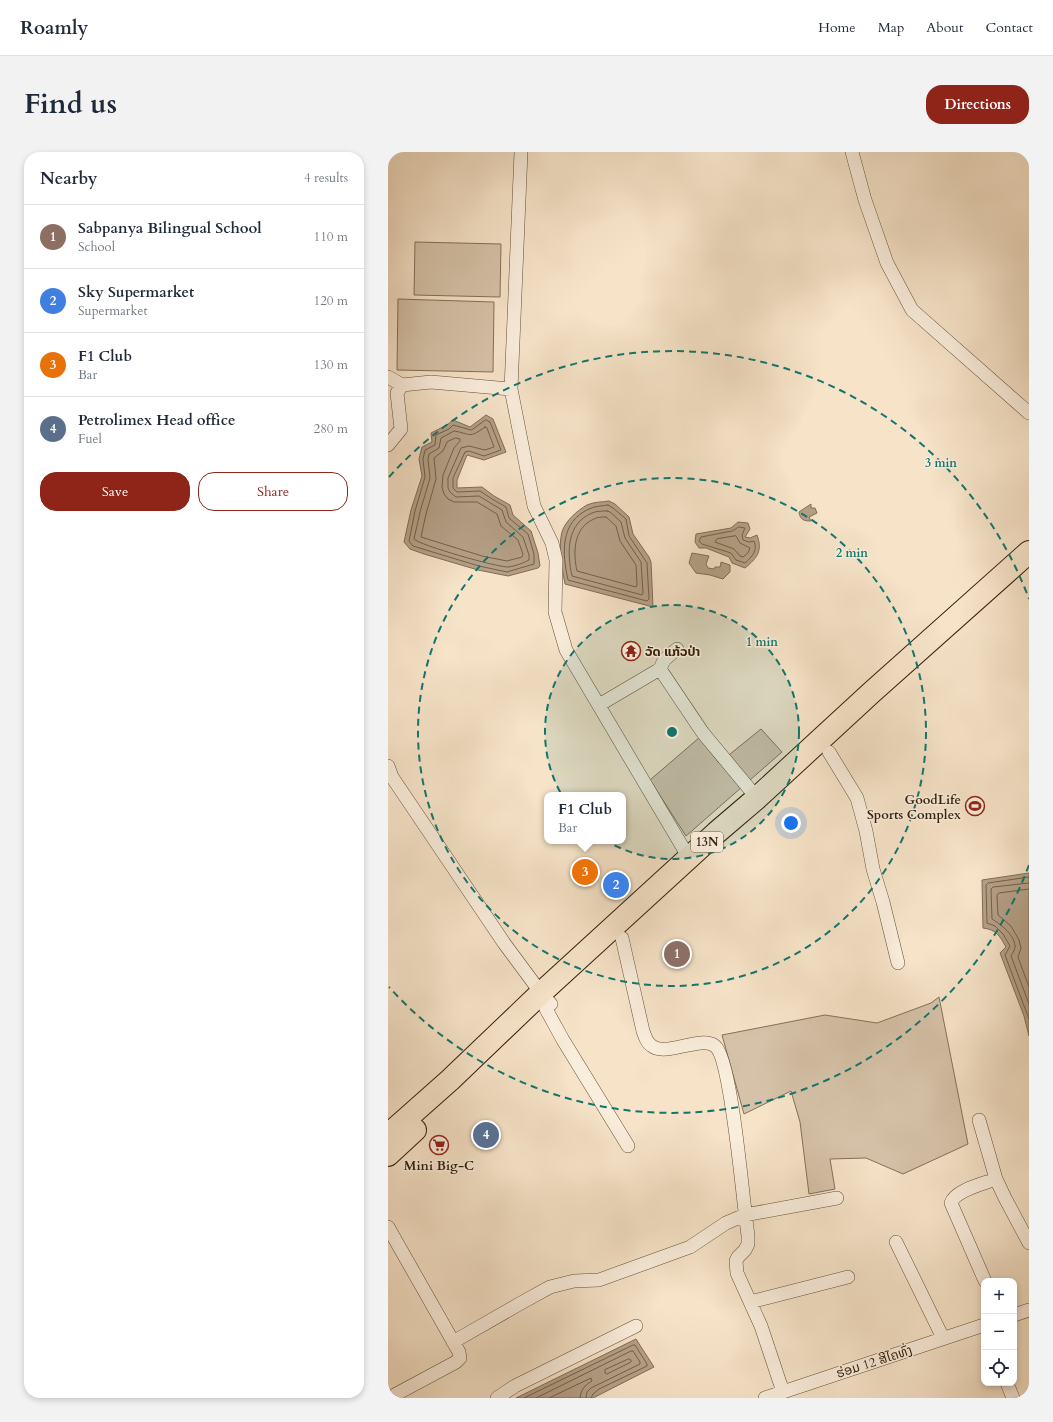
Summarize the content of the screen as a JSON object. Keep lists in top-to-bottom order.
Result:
{
  "streets": {
    "highway": ["13N"],
    "street": ["ຮ່ອມ 12 ສີໄຄທົ່ງ"]
  },
  "places": {
    "temple": ["ວັດ ແກ້ວປ່າ"],
    "sports": ["GoodLife Sports Complex"],
    "supermarket": ["Mini Big-C"]
  },
  "page": {
    "header": "Roamly",
    "nav": [
      "Home",
      "Map",
      "About",
      "Contact"
    ],
    "title": "Find us",
    "buttons": [
      "Directions",
      ["Save", "Share"]
    ],
    "heading": ["Nearby", "4 results"],
    "list": [
      {
        "mark": "1",
        "name": "Sabpanya Bilingual School",
        "note": "School",
        "value": "110 m"
      },
      {
        "mark": "2",
        "name": "Sky Supermarket",
        "note": "Supermarket",
        "value": "120 m"
      },
      {
        "mark": "3",
        "name": "F1 Club",
        "note": "Bar",
        "value": "130 m"
      },
      {
        "mark": "4",
        "name": "Petrolimex Head office",
        "note": "Fuel",
        "value": "280 m"
      }
    ],
    "popup": ["F1 Club", "Bar"],
    "pins": [
      "3",
      "2",
      "1",
      "4"
    ],
    "map_buttons": ["+", "−"]
  },
  "rings": ["3 min", "2 min", "1 min"]
}
